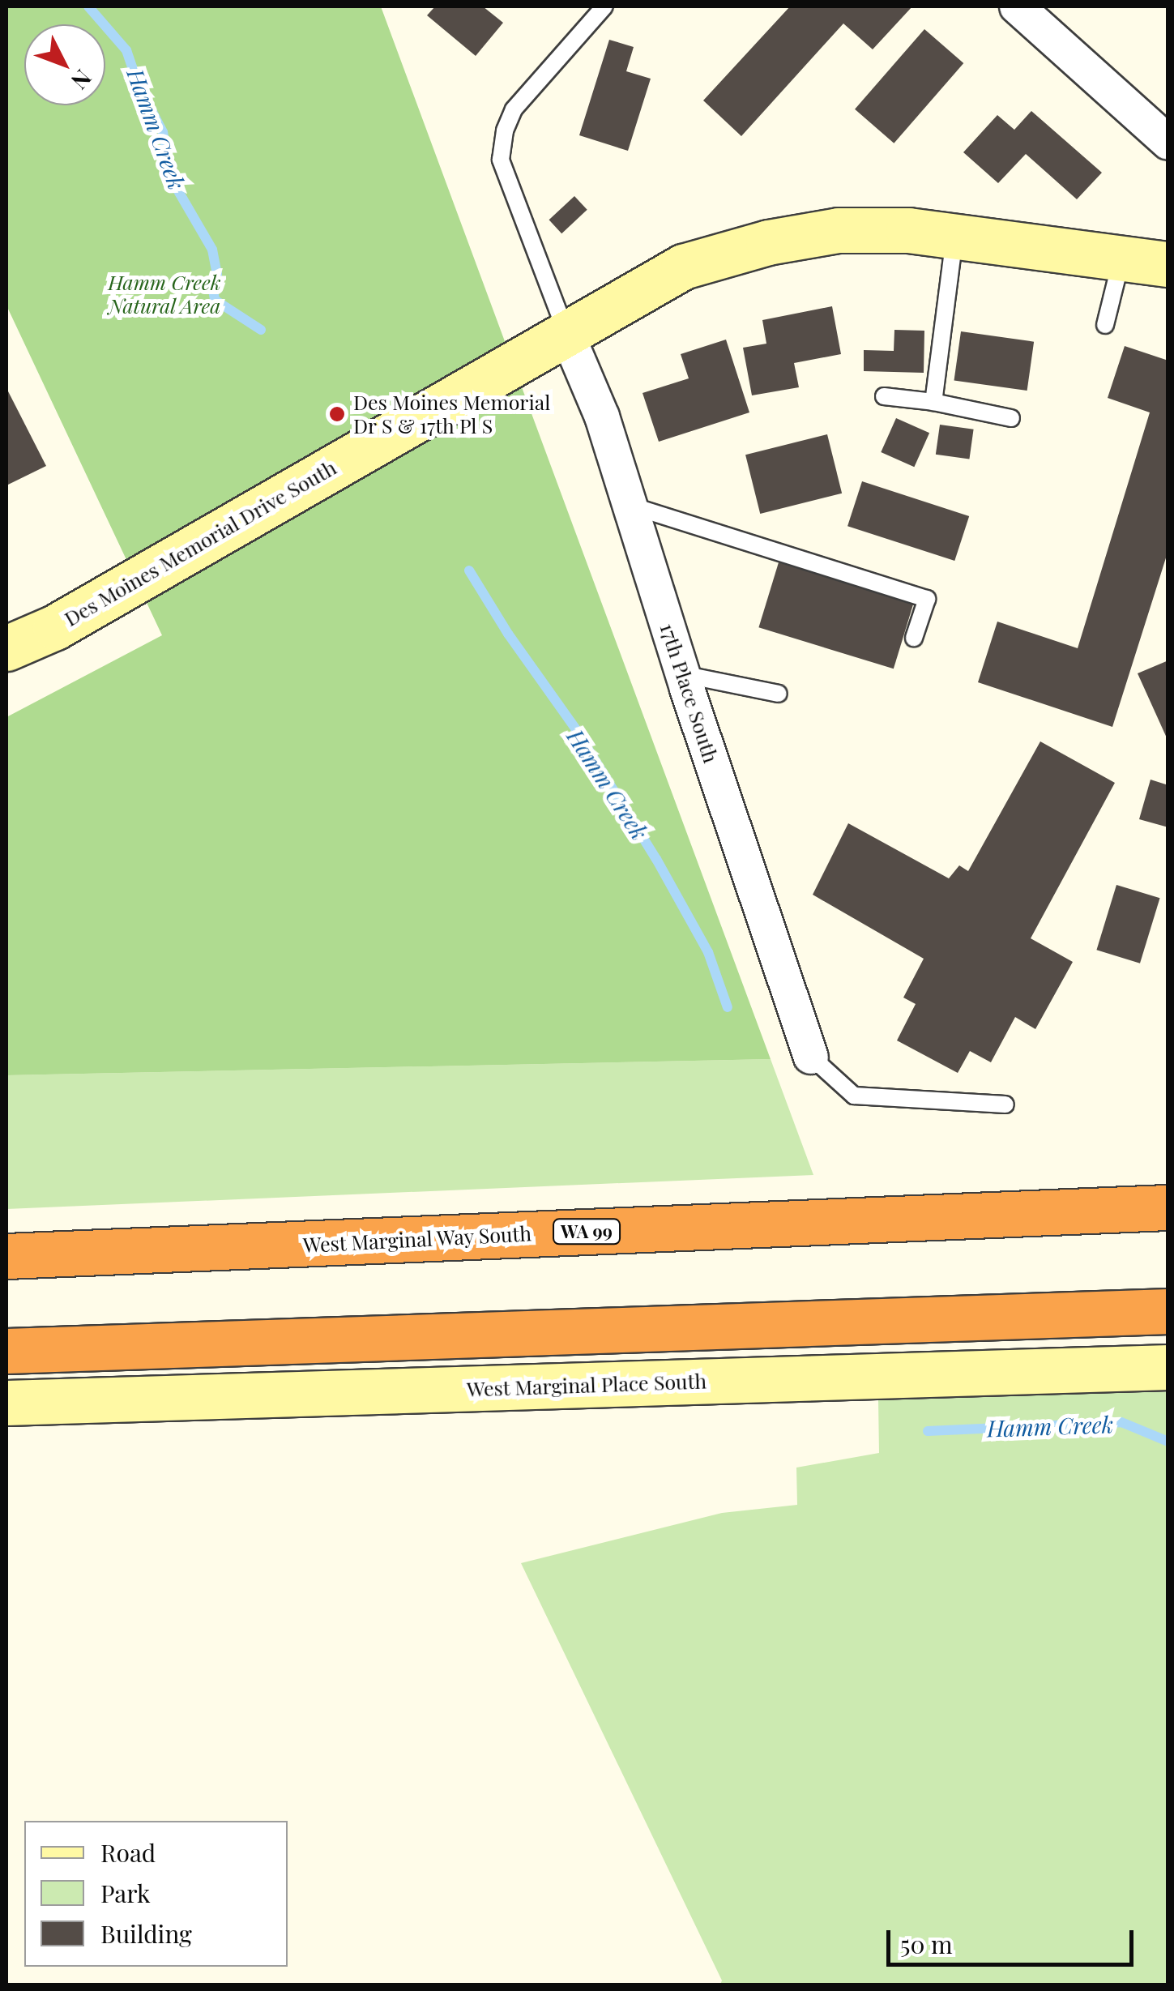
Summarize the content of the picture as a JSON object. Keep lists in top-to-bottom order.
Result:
{
  "streets": {
    "highway": ["WA 99", "West Marginal Way South"],
    "main road": ["Des Moines Memorial Drive South", "West Marginal Place South"],
    "street": ["17th Place South"]
  },
  "crossings": [
    ["Des Moines Memorial Drive South", "17th Place South"]
  ],
  "water": ["Hamm Creek"],
  "parks": ["Hamm Creek Natural Area"],
  "places": ["Des Moines Memorial Dr S & 17th Pl S"],
  "legend": ["Road", "Park", "Building"],
  "scale_bar": "50 m",
  "north": "bottom right"
}
